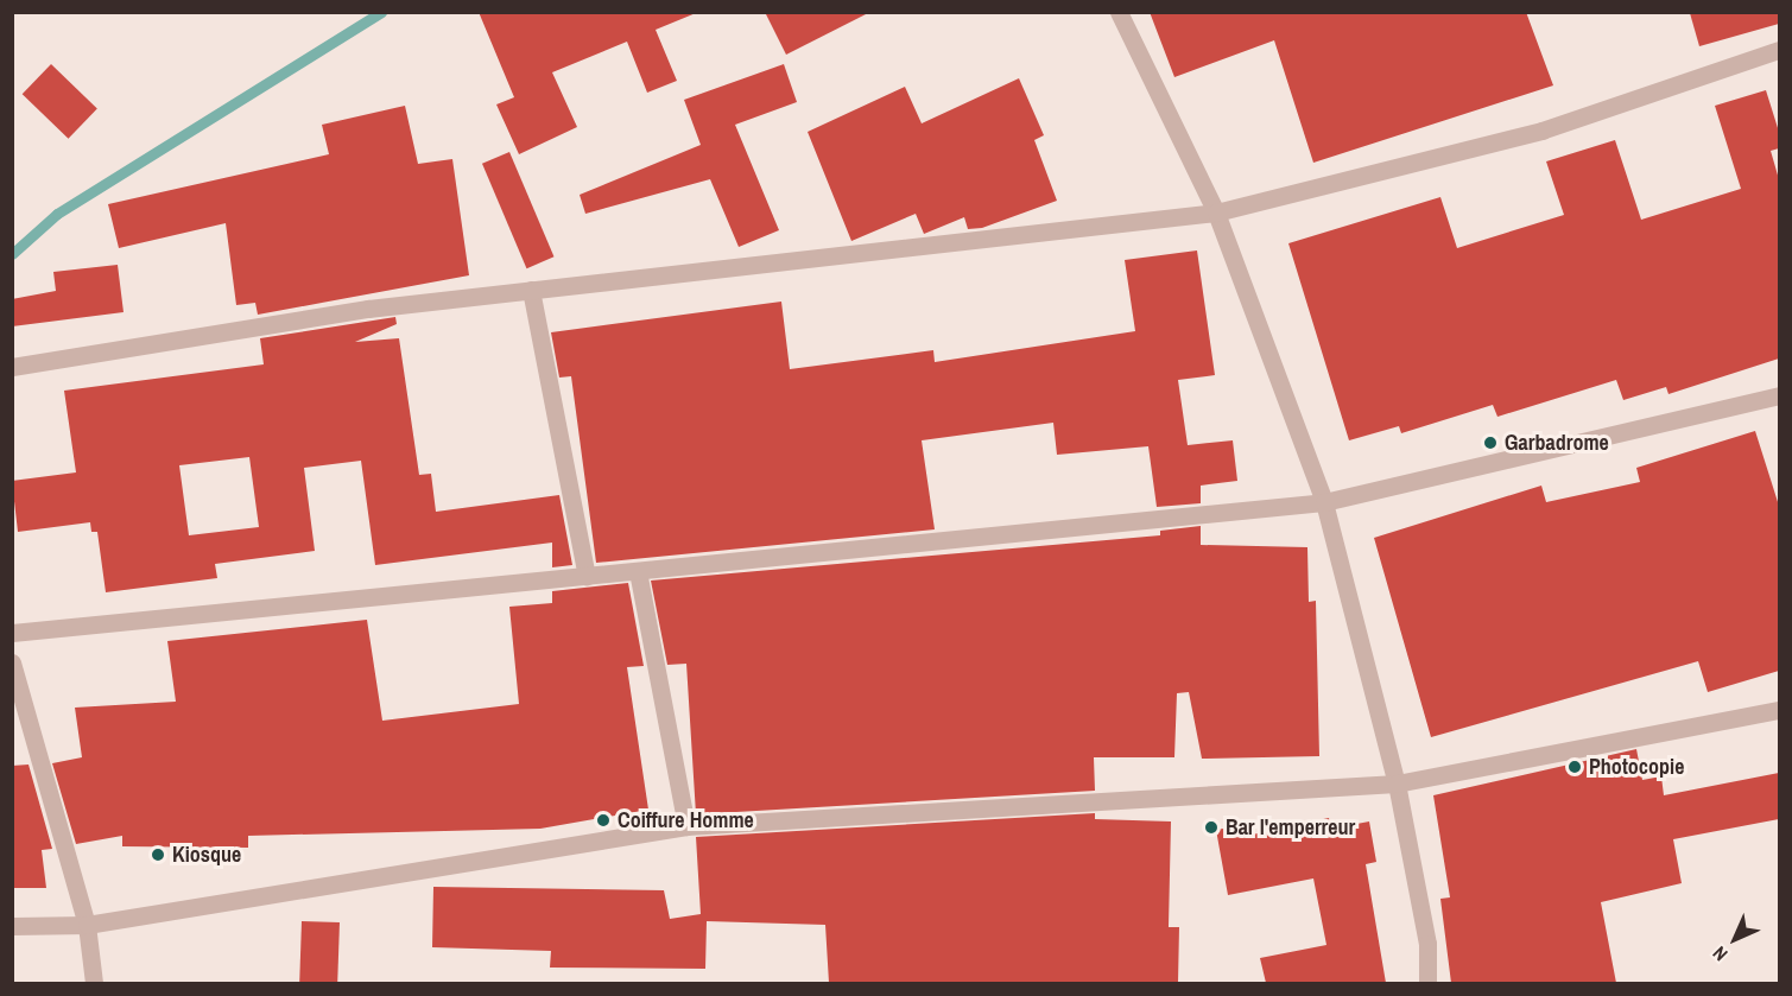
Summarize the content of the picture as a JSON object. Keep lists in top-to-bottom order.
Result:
{
  "places": [
    "Garbadrome",
    "Photocopie",
    "Coiffure Homme",
    "Bar l'emperreur",
    "Kiosque"
  ],
  "north": "bottom left"
}
